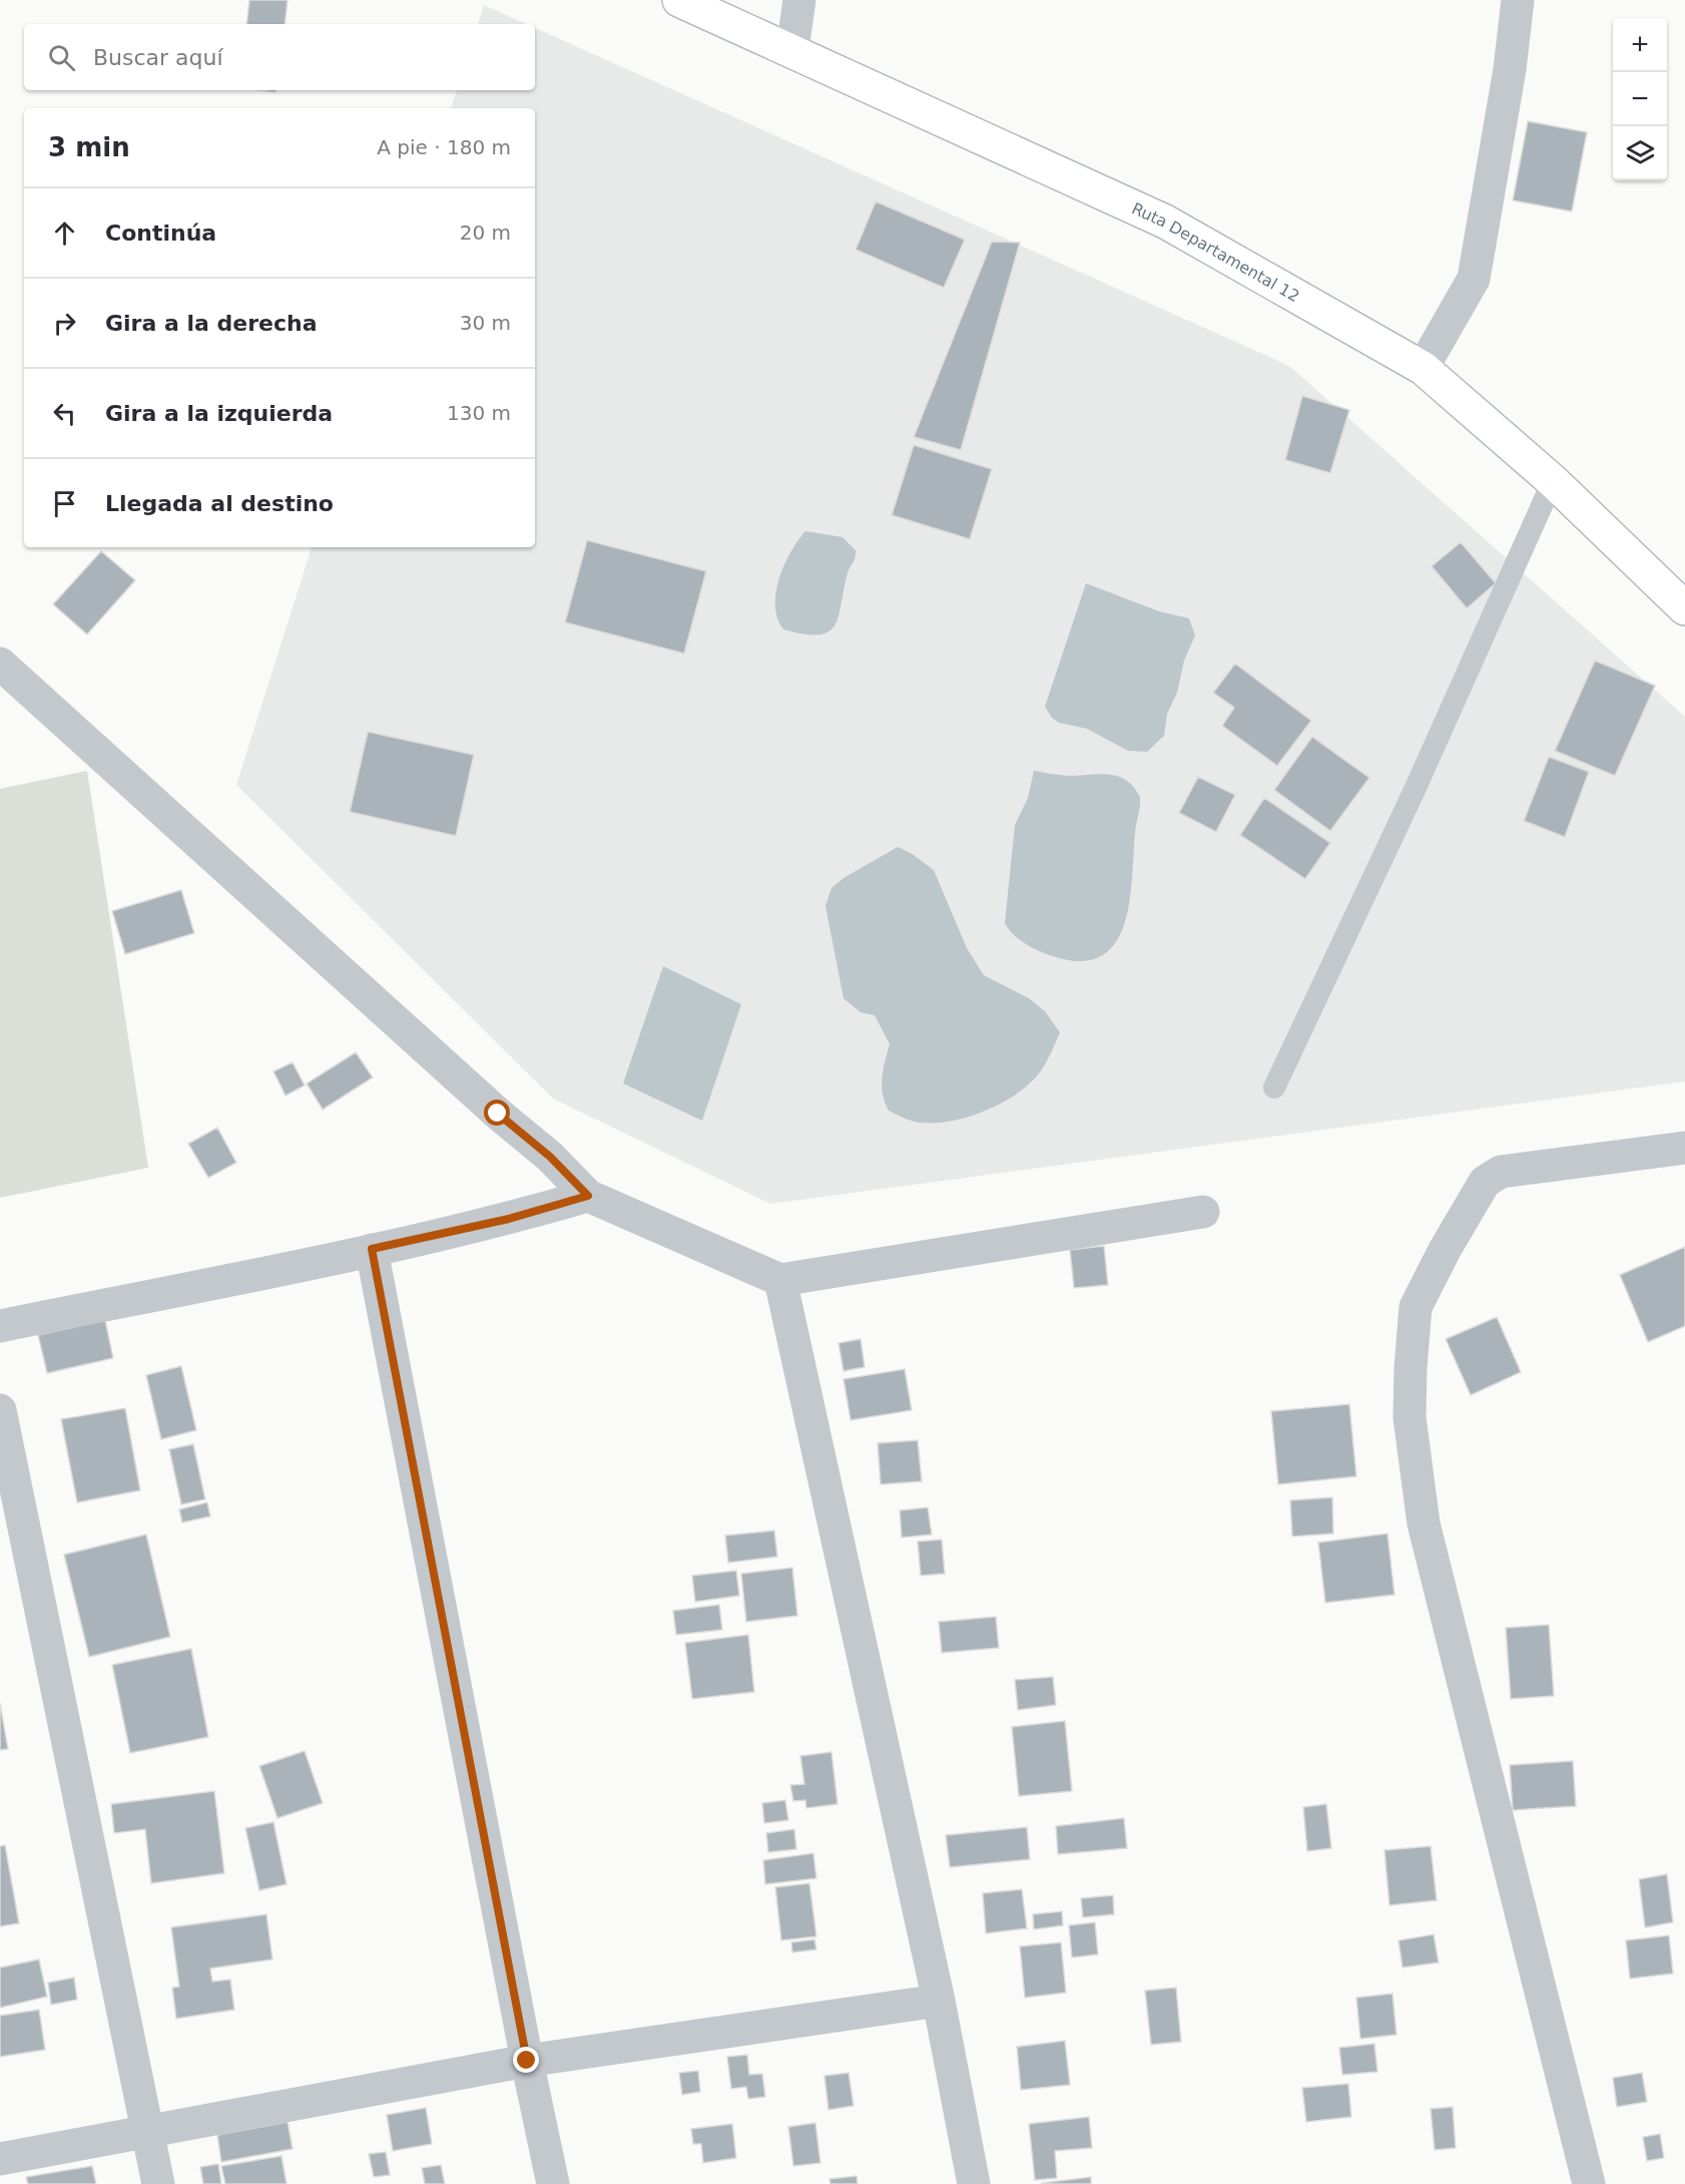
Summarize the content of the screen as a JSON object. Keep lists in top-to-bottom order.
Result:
{
  "streets": {
    "main road": ["Ruta Departamental 12"]
  },
  "page": {
    "map_buttons": ["+", "−"],
    "search": "Buscar aquí",
    "heading": ["3 min", "A pie · 180 m"],
    "list": [
      ["Continúa", "20 m"],
      ["Gira a la derecha", "30 m"],
      ["Gira a la izquierda", "130 m"],
      "Llegada al destino"
    ]
  }
}
